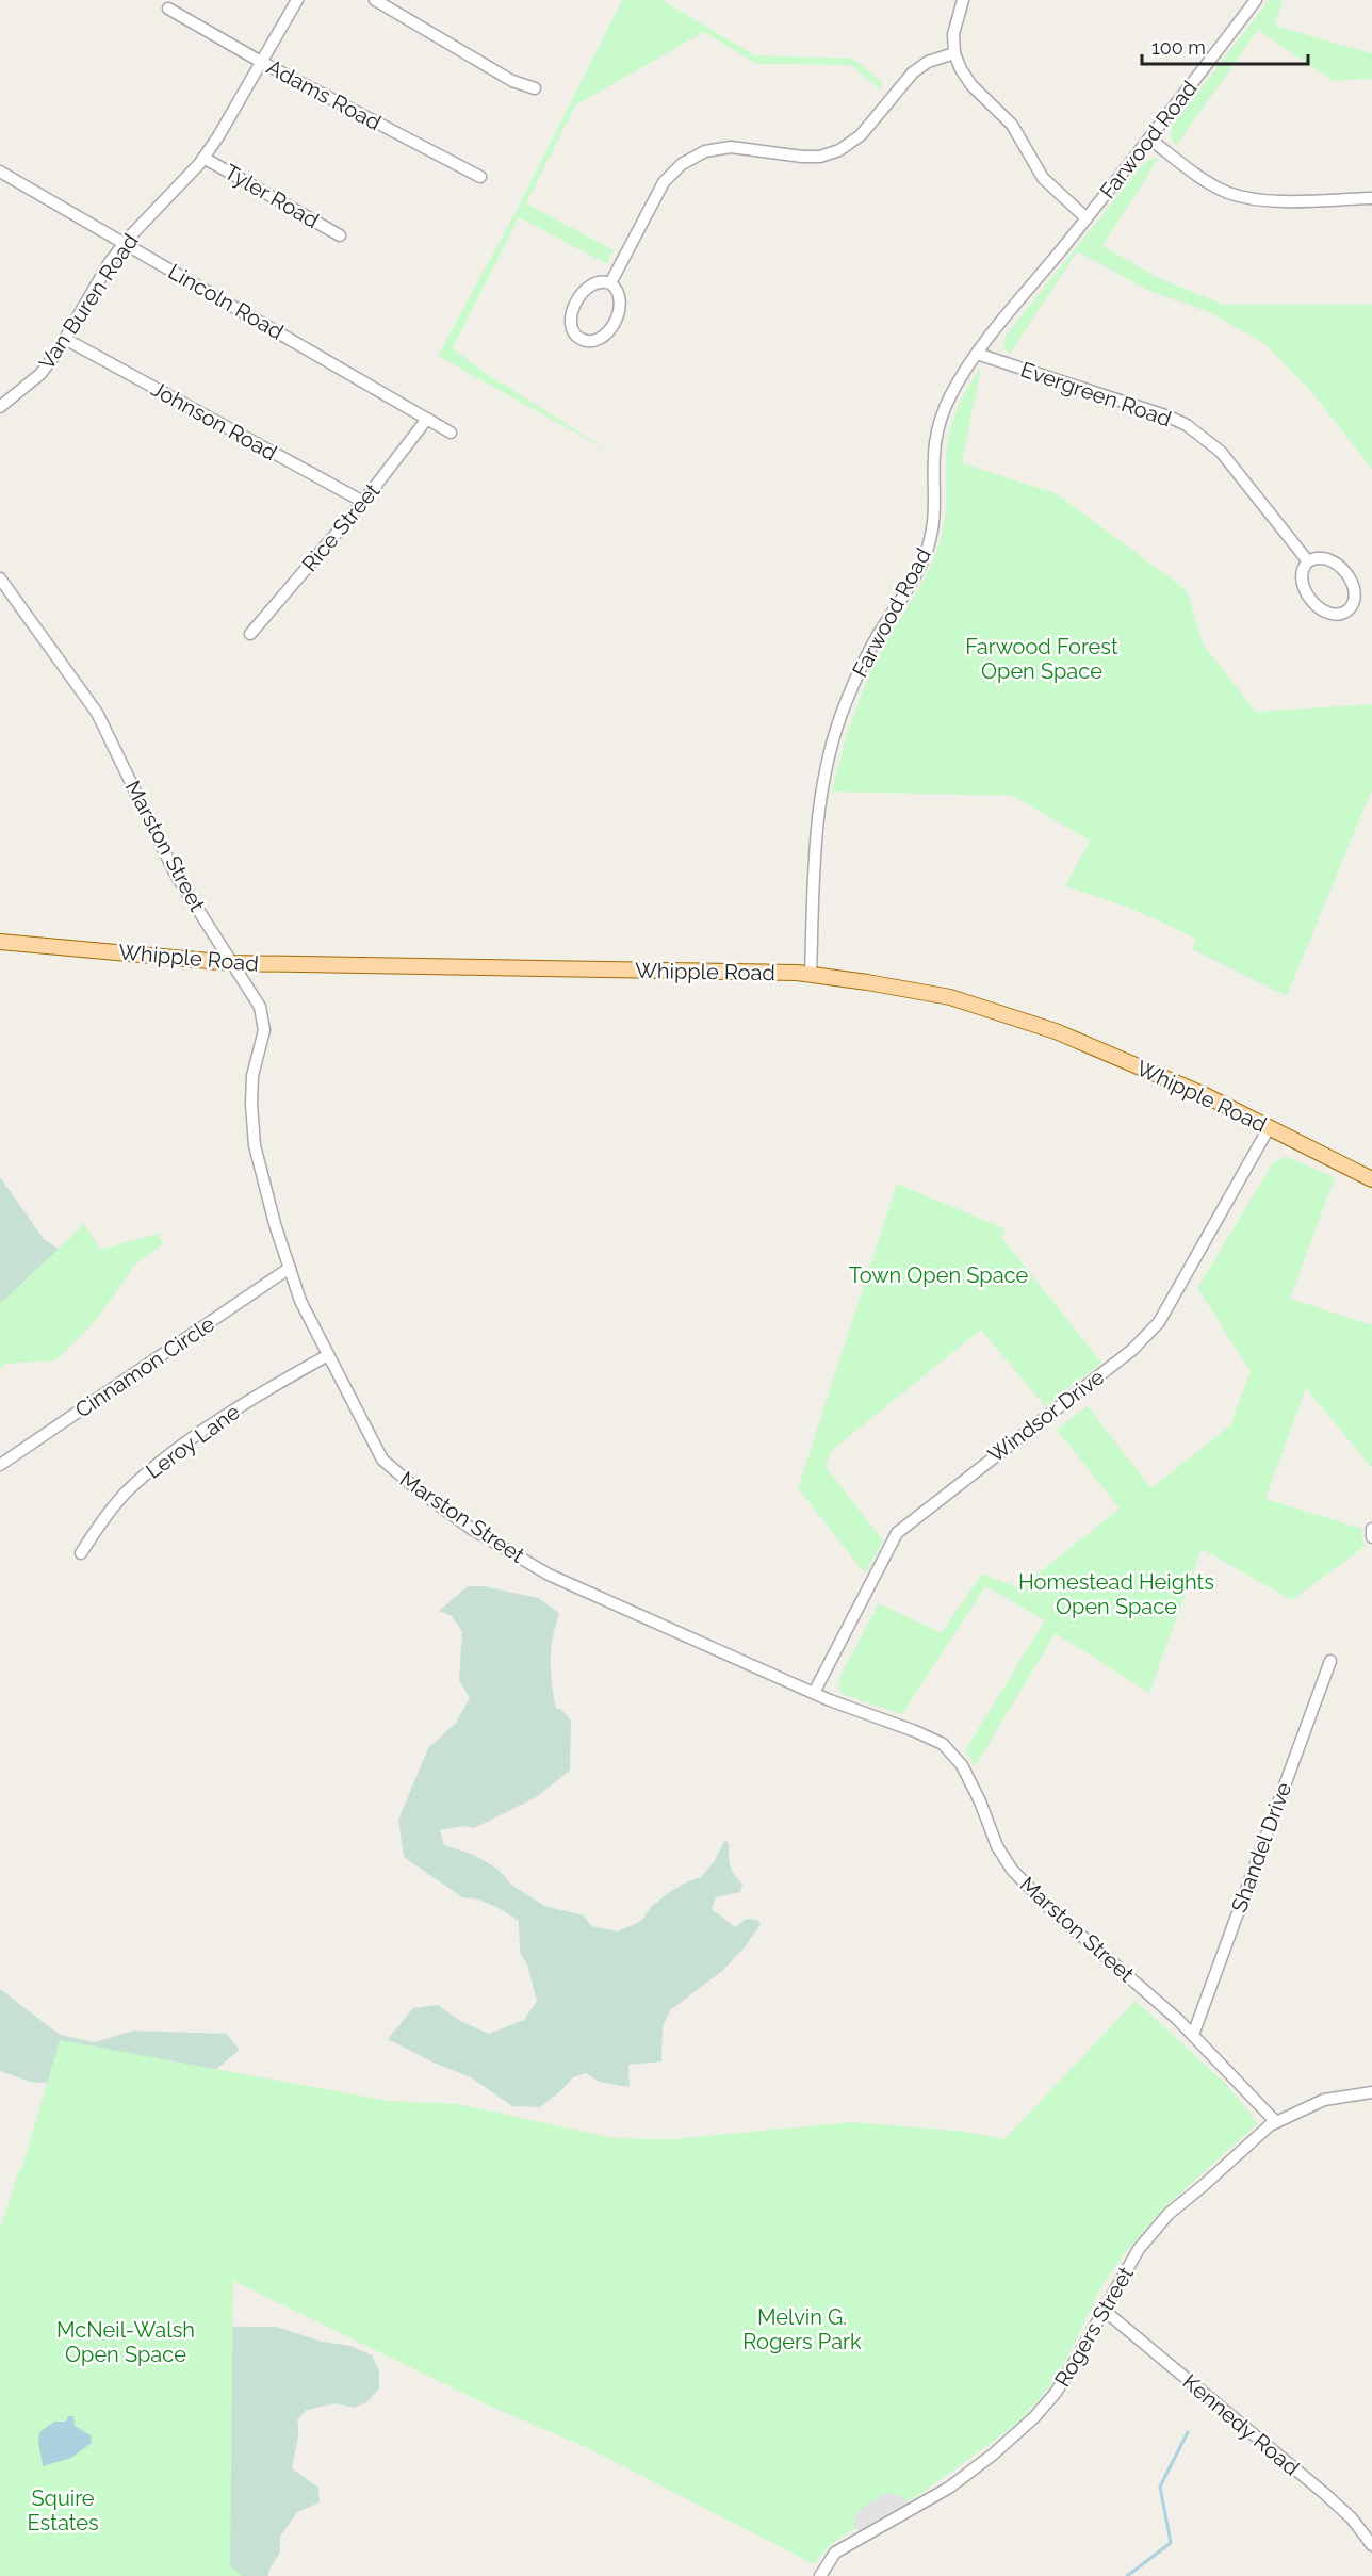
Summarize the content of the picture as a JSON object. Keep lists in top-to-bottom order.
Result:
{
  "streets": {
    "main road": ["Whipple Road"],
    "street": [
      "Adams Road",
      "Farwood Road",
      "Tyler Road",
      "Van Buren Road",
      "Lincoln Road",
      "Evergreen Road",
      "Johnson Road",
      "Rice Street",
      "Marston Street",
      "Cinnamon Circle",
      "Windsor Drive",
      "Leroy Lane",
      "Shandel Drive",
      "Rogers Street",
      "Kennedy Road"
    ]
  },
  "crossings": [
    ["Adams Road", "Van Buren Road"],
    ["Farwood Road", "Evergreen Road"],
    ["Farwood Road", "Whipple Road"],
    ["Tyler Road", "Van Buren Road"],
    ["Van Buren Road", "Lincoln Road"],
    ["Van Buren Road", "Johnson Road"],
    ["Lincoln Road", "Rice Street"],
    ["Johnson Road", "Rice Street"],
    ["Marston Street", "Whipple Road"],
    ["Marston Street", "Cinnamon Circle"],
    ["Marston Street", "Windsor Drive"],
    ["Marston Street", "Leroy Lane"],
    ["Marston Street", "Shandel Drive"],
    ["Marston Street", "Rogers Street"],
    ["Whipple Road", "Windsor Drive"],
    ["Rogers Street", "Kennedy Road"]
  ],
  "parks": [
    "Farwood Forest Open Space",
    "Town Open Space",
    "Homestead Heights Open Space",
    "Melvin G. Rogers Park",
    "McNeil-Walsh Open Space",
    "Squire Estates"
  ],
  "scale_bar": "100 m"
}
